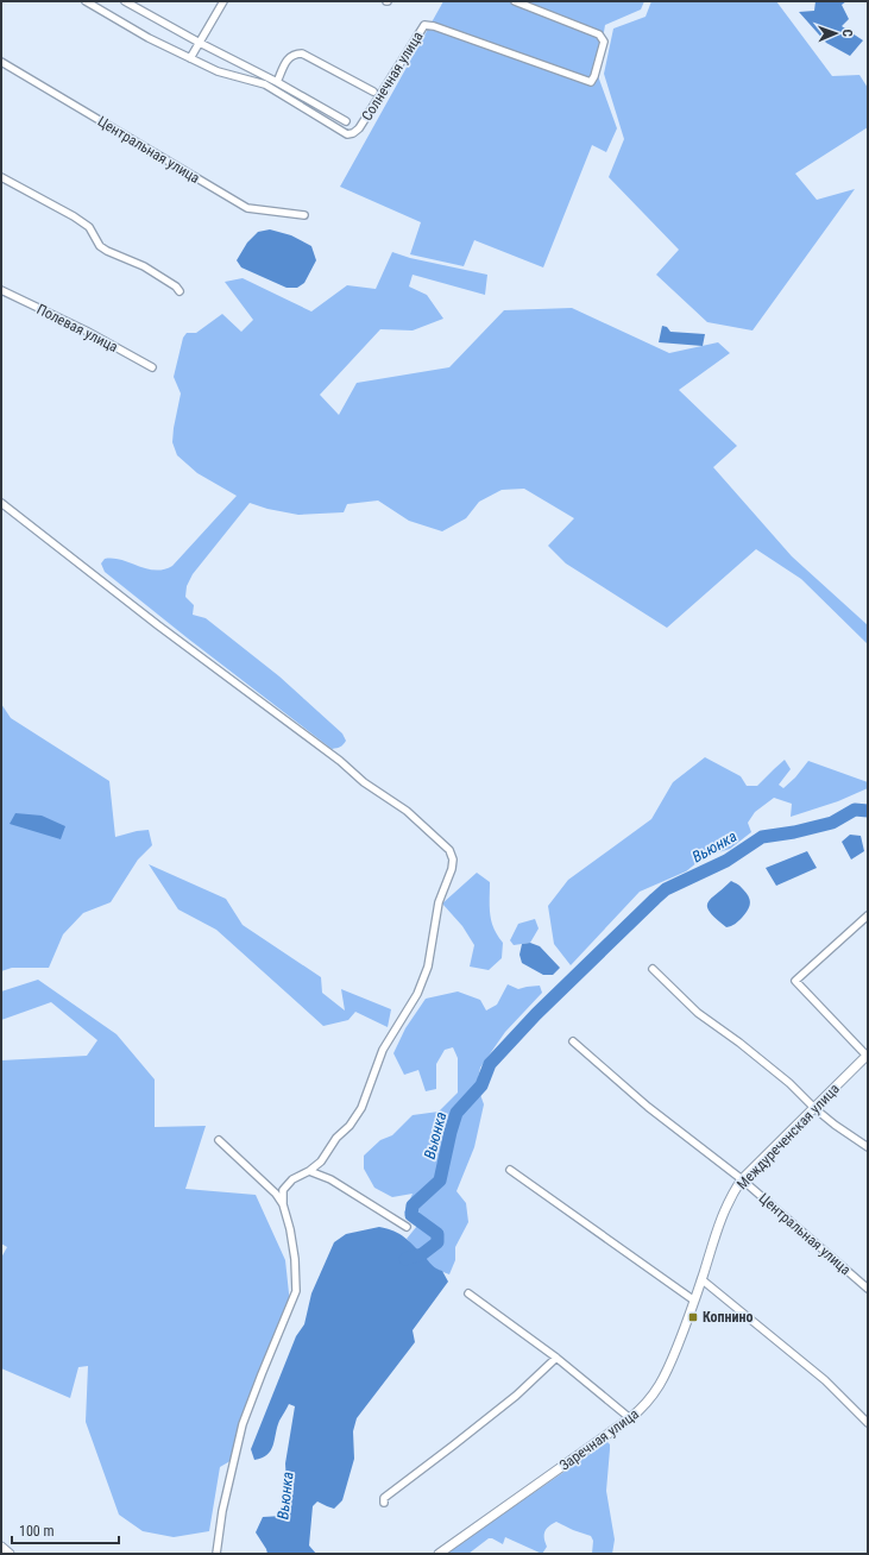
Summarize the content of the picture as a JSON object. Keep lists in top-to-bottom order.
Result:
{
  "streets": {
    "street": [
      "Солнечная улица",
      "Центральная улица",
      "Полевая улица",
      "Междуреченская улица",
      "Заречная улица"
    ]
  },
  "crossings": [
    ["Центральная улица", "Междуреченская улица"],
    ["Междуреченская улица", "Заречная улица"]
  ],
  "water": ["Вьюнка"],
  "places": {
    "transit": ["Копнино"]
  },
  "scale_bar": "100 m",
  "north": "right"
}
